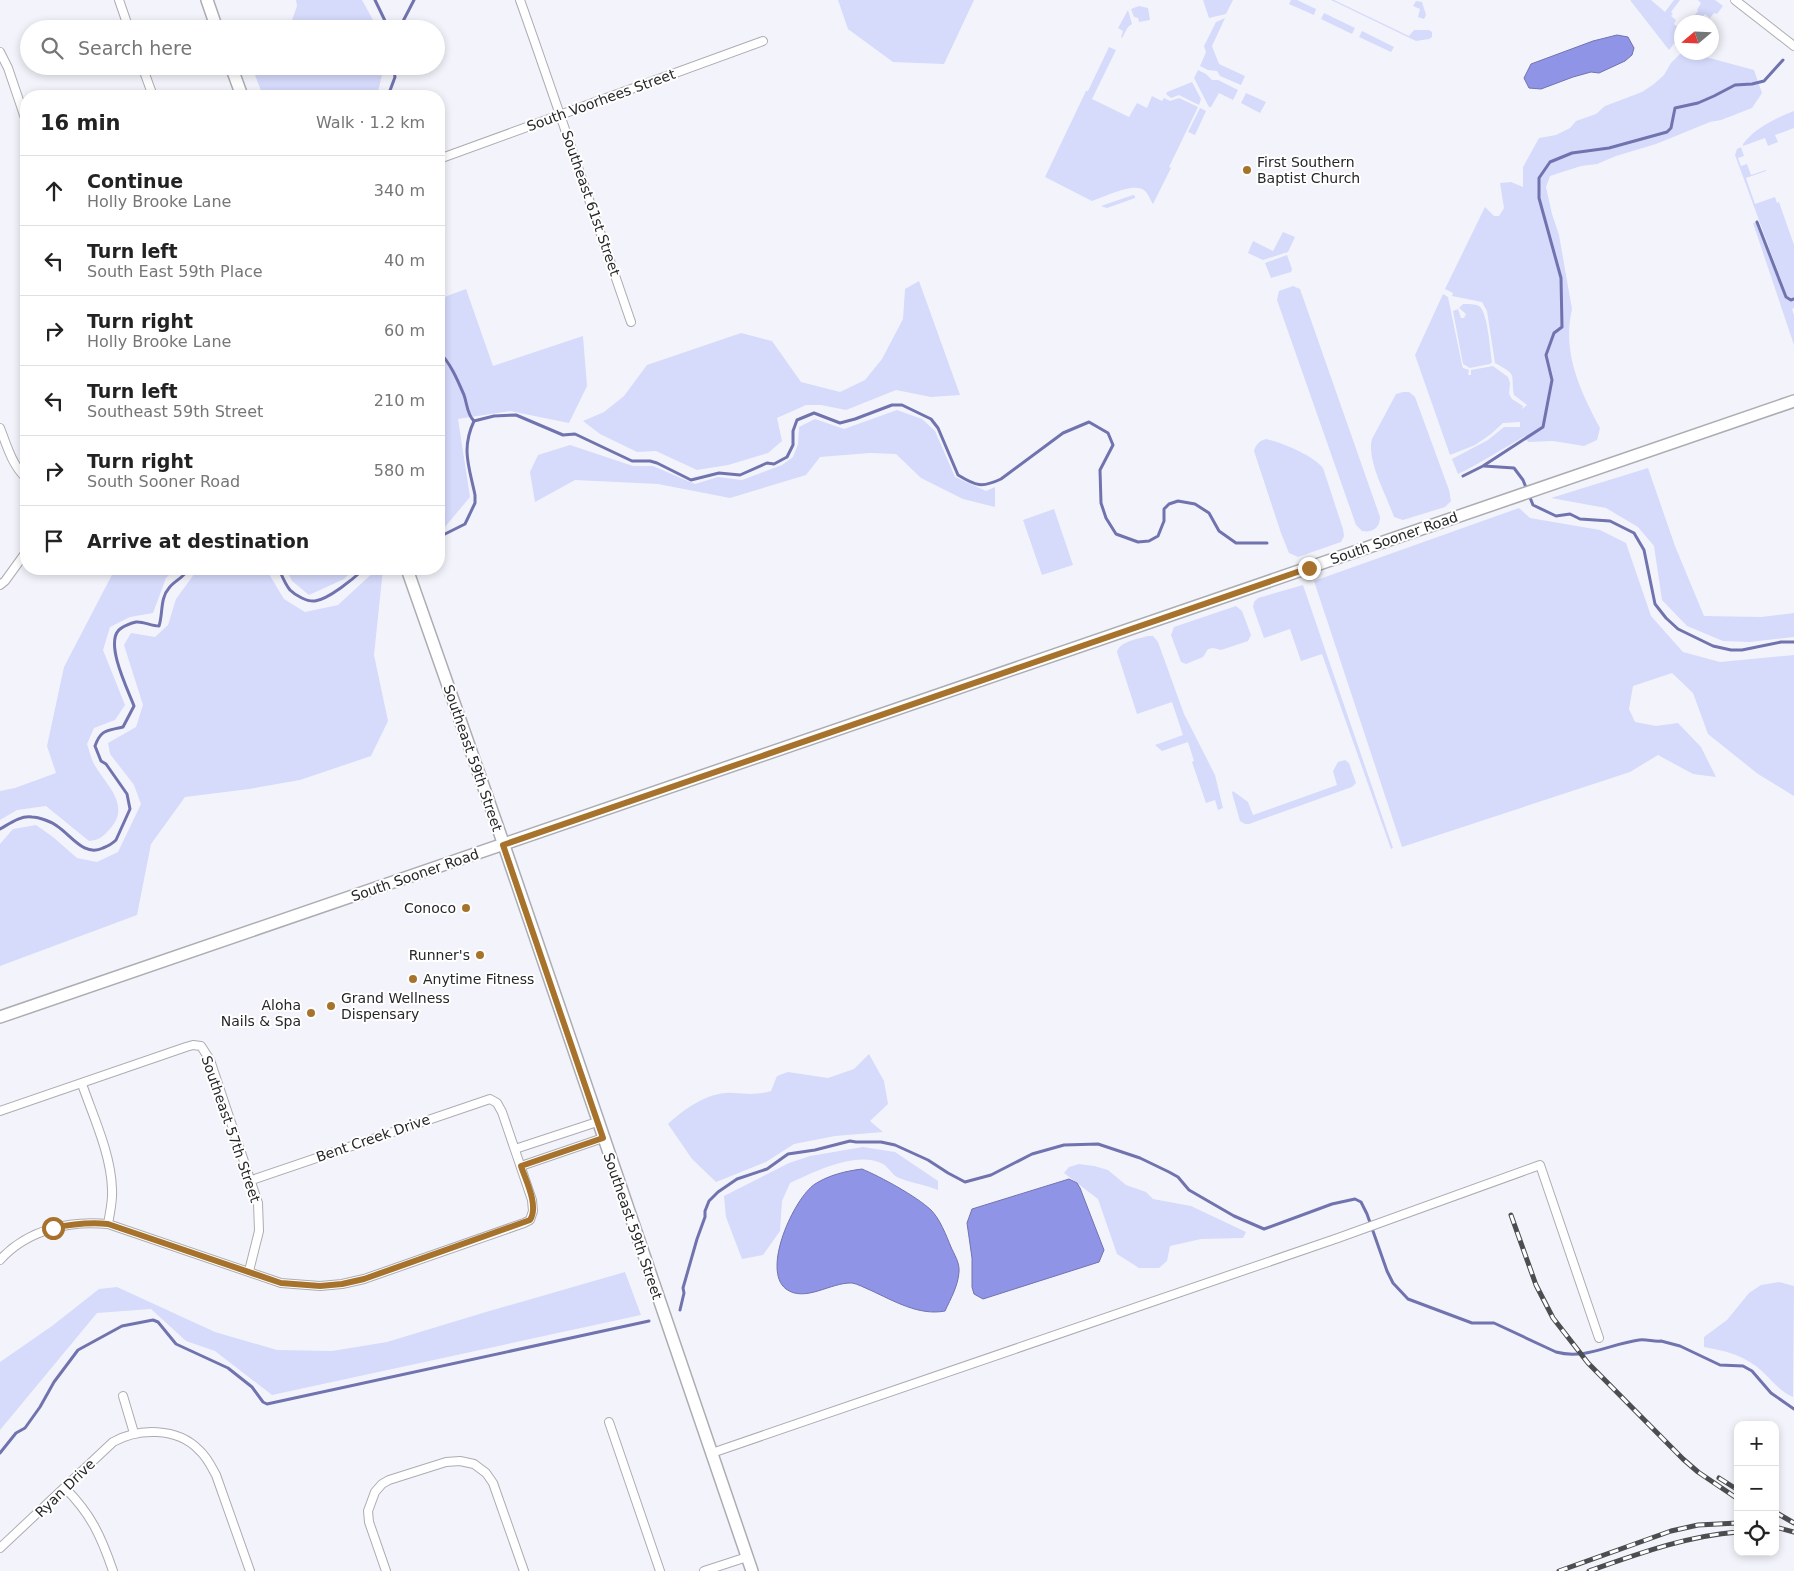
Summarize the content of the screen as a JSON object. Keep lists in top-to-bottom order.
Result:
{
  "streets": {
    "main road": ["South Sooner Road", "Southeast 59th Street"],
    "street": [
      "South Voorhees Street",
      "Southeast 61st Street",
      "Southeast 57th Street",
      "Bent Creek Drive",
      "Ryan Drive"
    ]
  },
  "crossings": [
    ["South Voorhees Street", "Southeast 61st Street"],
    ["South Sooner Road", "Southeast 59th Street"],
    ["Southeast 57th Street", "Bent Creek Drive"]
  ],
  "places": [
    "First Southern Baptist Church",
    "Conoco",
    "Runner's",
    "Anytime Fitness",
    "Grand Wellness Dispensary",
    "Aloha Nails & Spa"
  ],
  "north": "left",
  "page": {
    "search": "Search here",
    "heading": ["16 min", "Walk · 1.2 km"],
    "list": [
      ["Continue", "Holly Brooke Lane", "340 m"],
      ["Turn left", "South East 59th Place", "40 m"],
      ["Turn right", "Holly Brooke Lane", "60 m"],
      ["Turn left", "Southeast 59th Street", "210 m"],
      ["Turn right", "South Sooner Road", "580 m"],
      "Arrive at destination"
    ],
    "map_buttons": ["+", "−"]
  }
}
